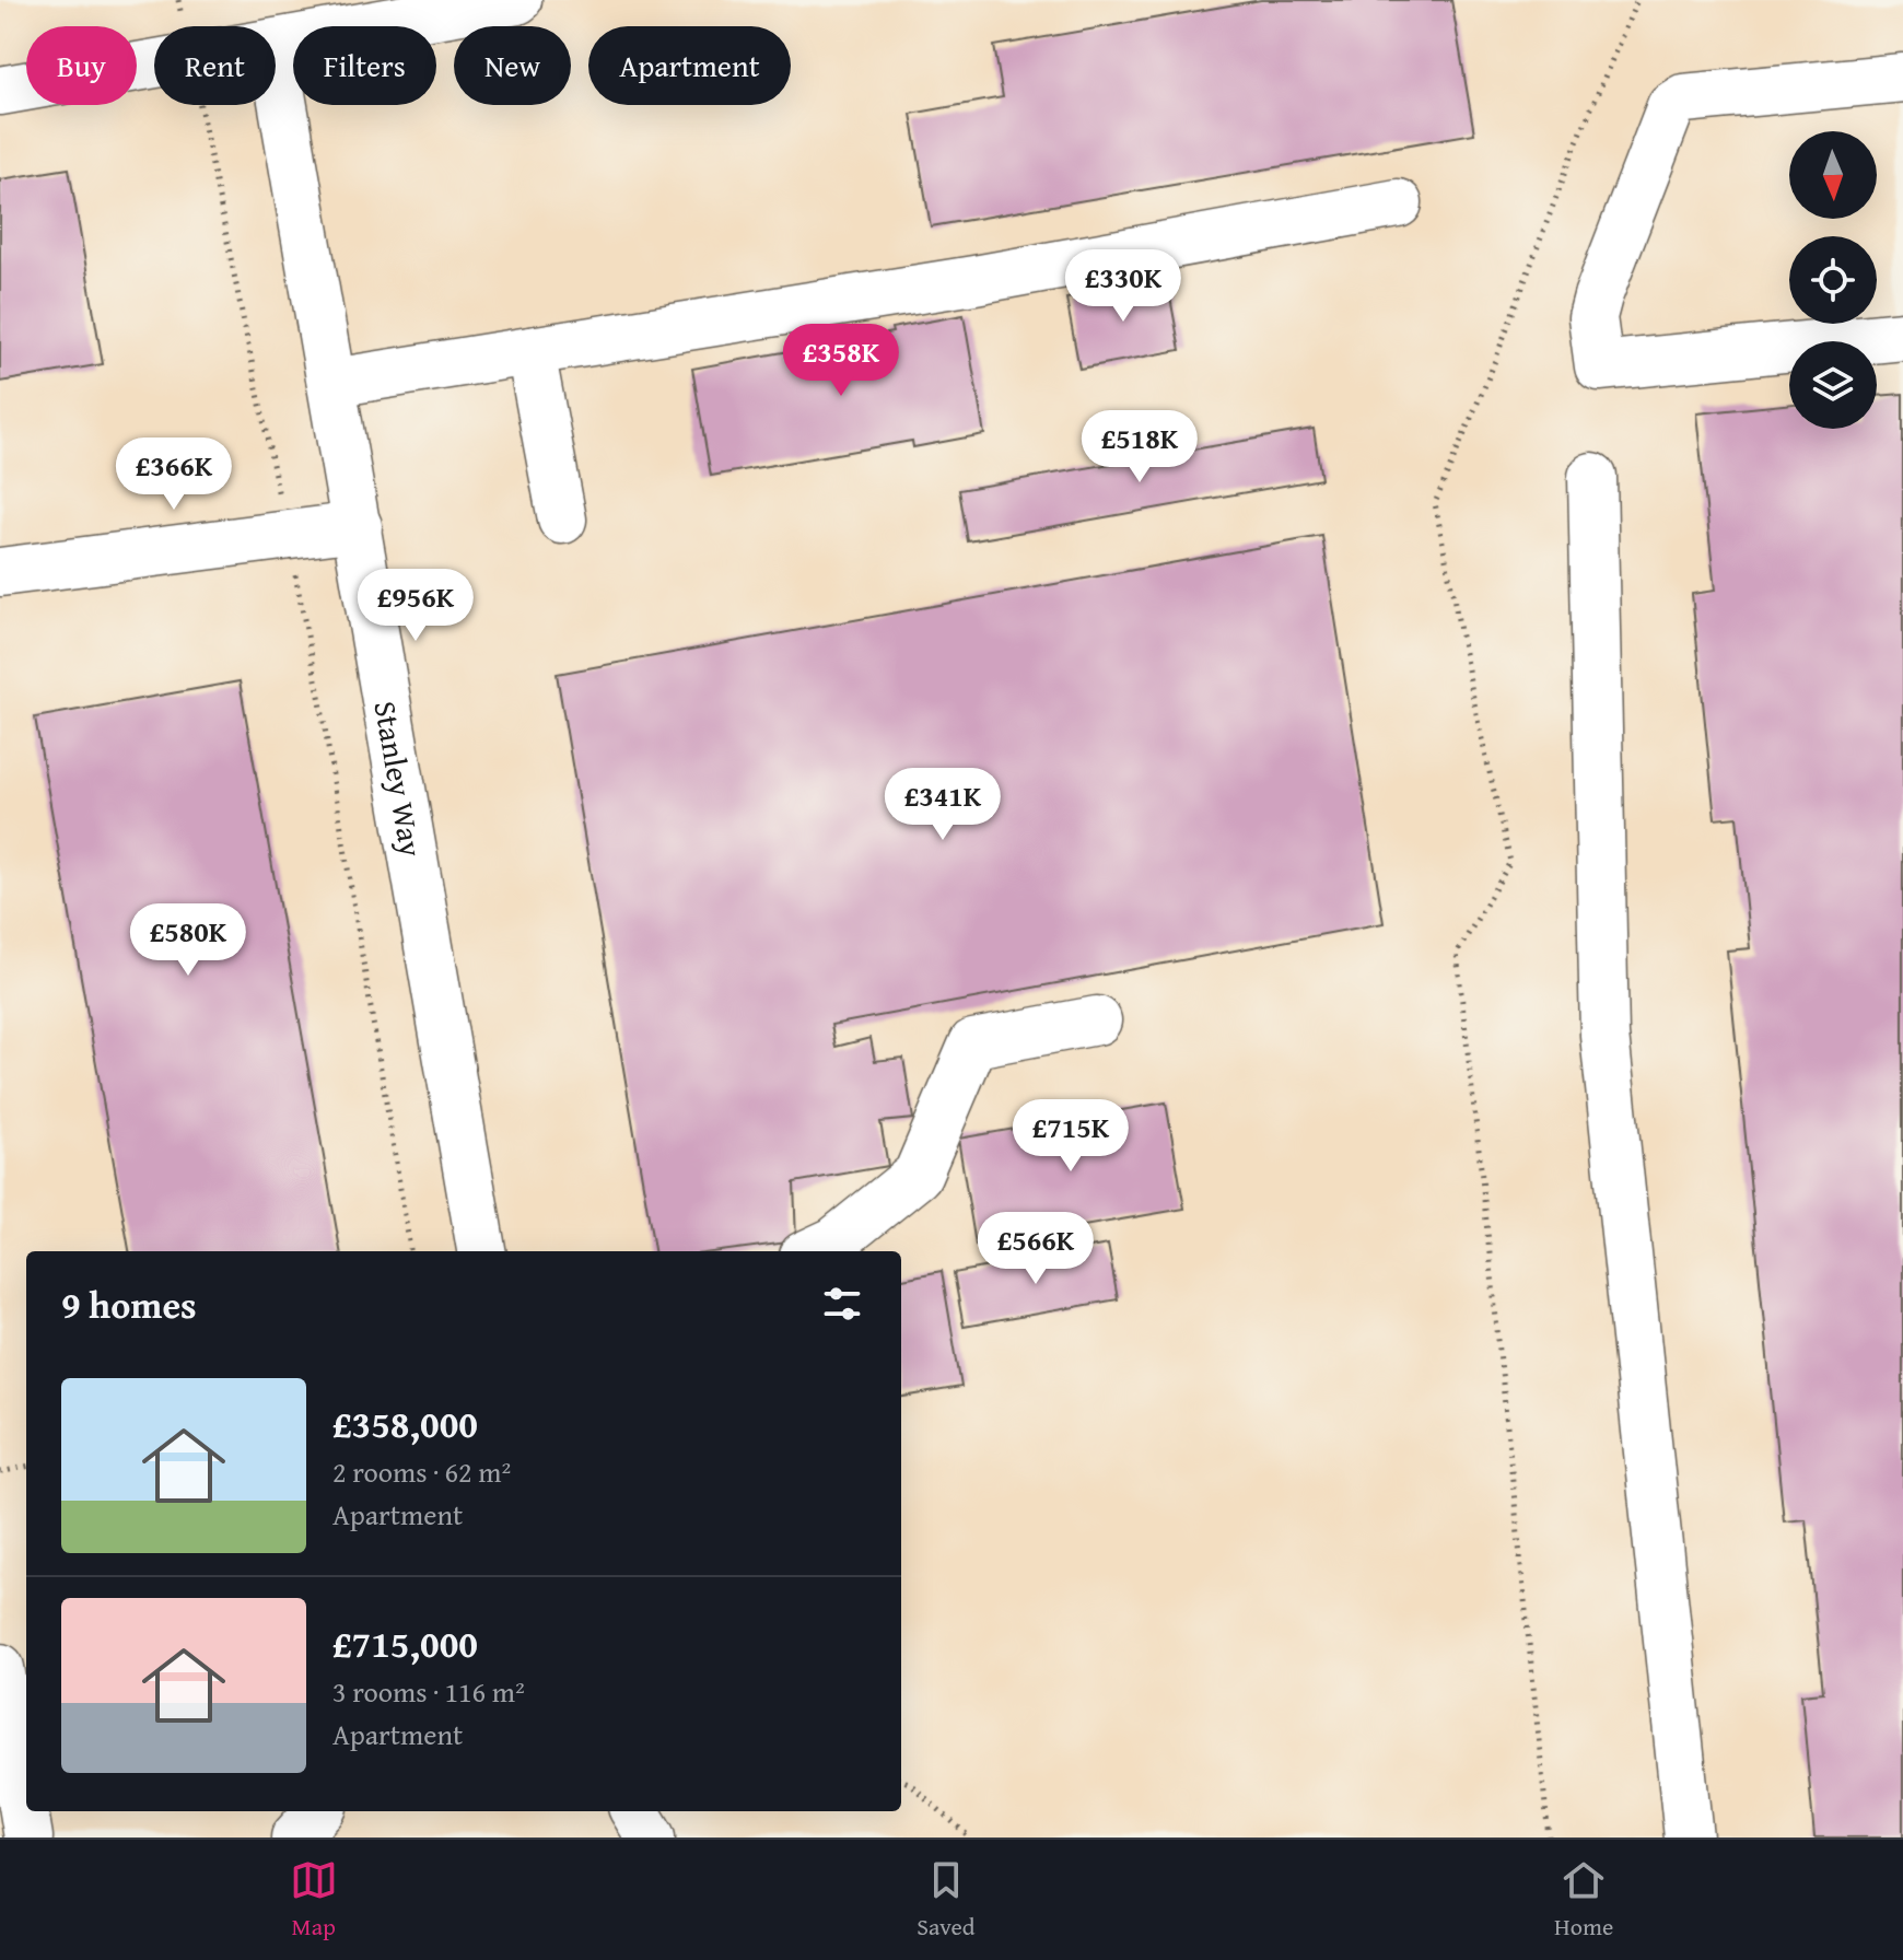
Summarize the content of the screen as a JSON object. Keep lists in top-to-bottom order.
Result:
{
  "streets": {
    "street": ["Stanley Way"]
  },
  "north": "bottom",
  "page": {
    "chip": [
      "Buy",
      "Rent",
      "Filters",
      "New",
      "Apartment"
    ],
    "price": [
      "£330K",
      "£358K",
      "£518K",
      "£366K",
      "£956K",
      "£341K",
      "£580K",
      "£715K",
      "£566K"
    ],
    "heading": "9 homes",
    "list": [
      {
        "name": "£358,000",
        "note": "2 rooms · 62 m² · Apartment"
      },
      {
        "name": "£715,000",
        "note": "3 rooms · 116 m² · Apartment"
      }
    ],
    "tabs": ["Map", "Saved", "Home"]
  }
}
